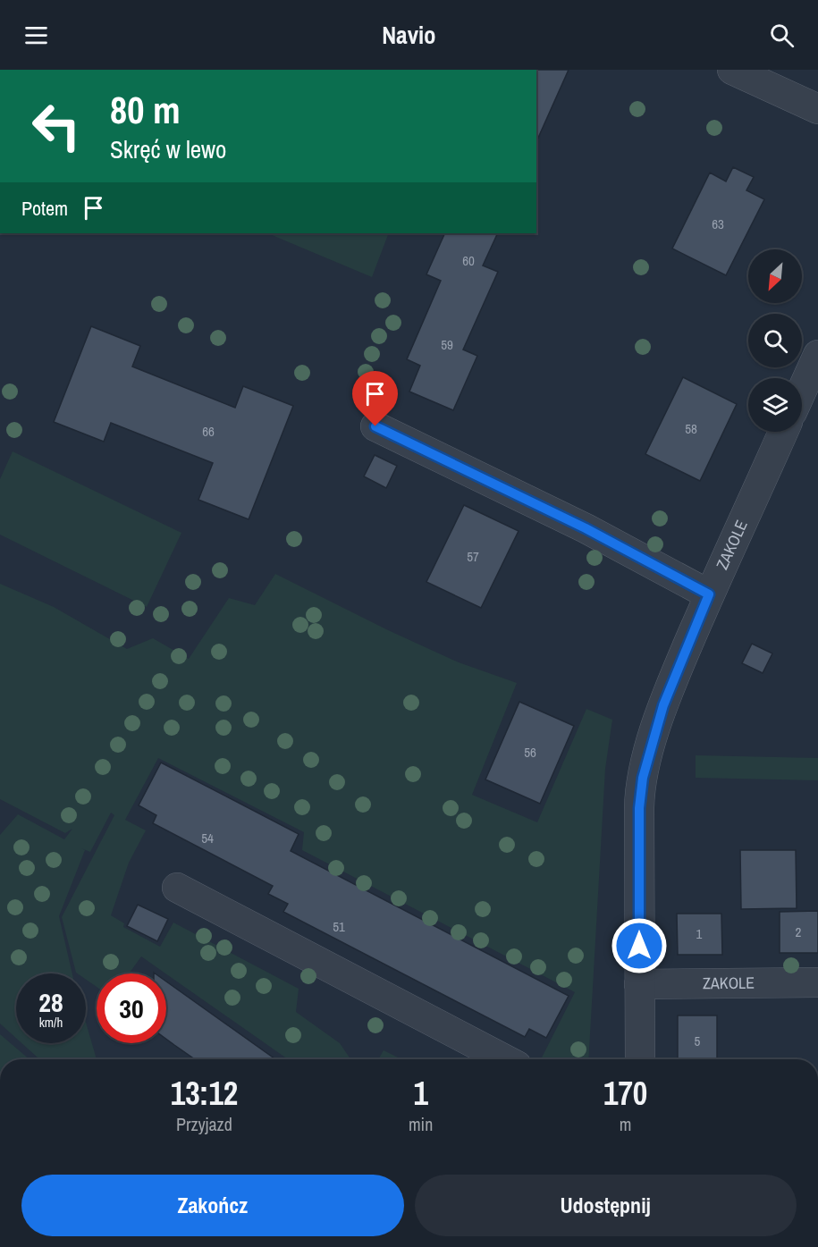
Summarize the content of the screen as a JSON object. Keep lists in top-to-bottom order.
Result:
{
  "streets": {
    "street": ["ZAKOLE"]
  },
  "house_numbers": [
    "63",
    "60",
    "59",
    "58",
    "66",
    "57",
    "56",
    "54",
    "51",
    "2",
    "1",
    "5"
  ],
  "north": "bottom left",
  "page": {
    "header": "Navio",
    "turn": ["80 m", "Skręć w lewo"],
    "then": "Potem",
    "speed": "28 km/h",
    "limit": "30",
    "eta": [
      "13:12",
      "Przyjazd",
      "1",
      "min",
      "170",
      "m"
    ],
    "buttons": ["Zakończ", "Udostępnij"]
  }
}
